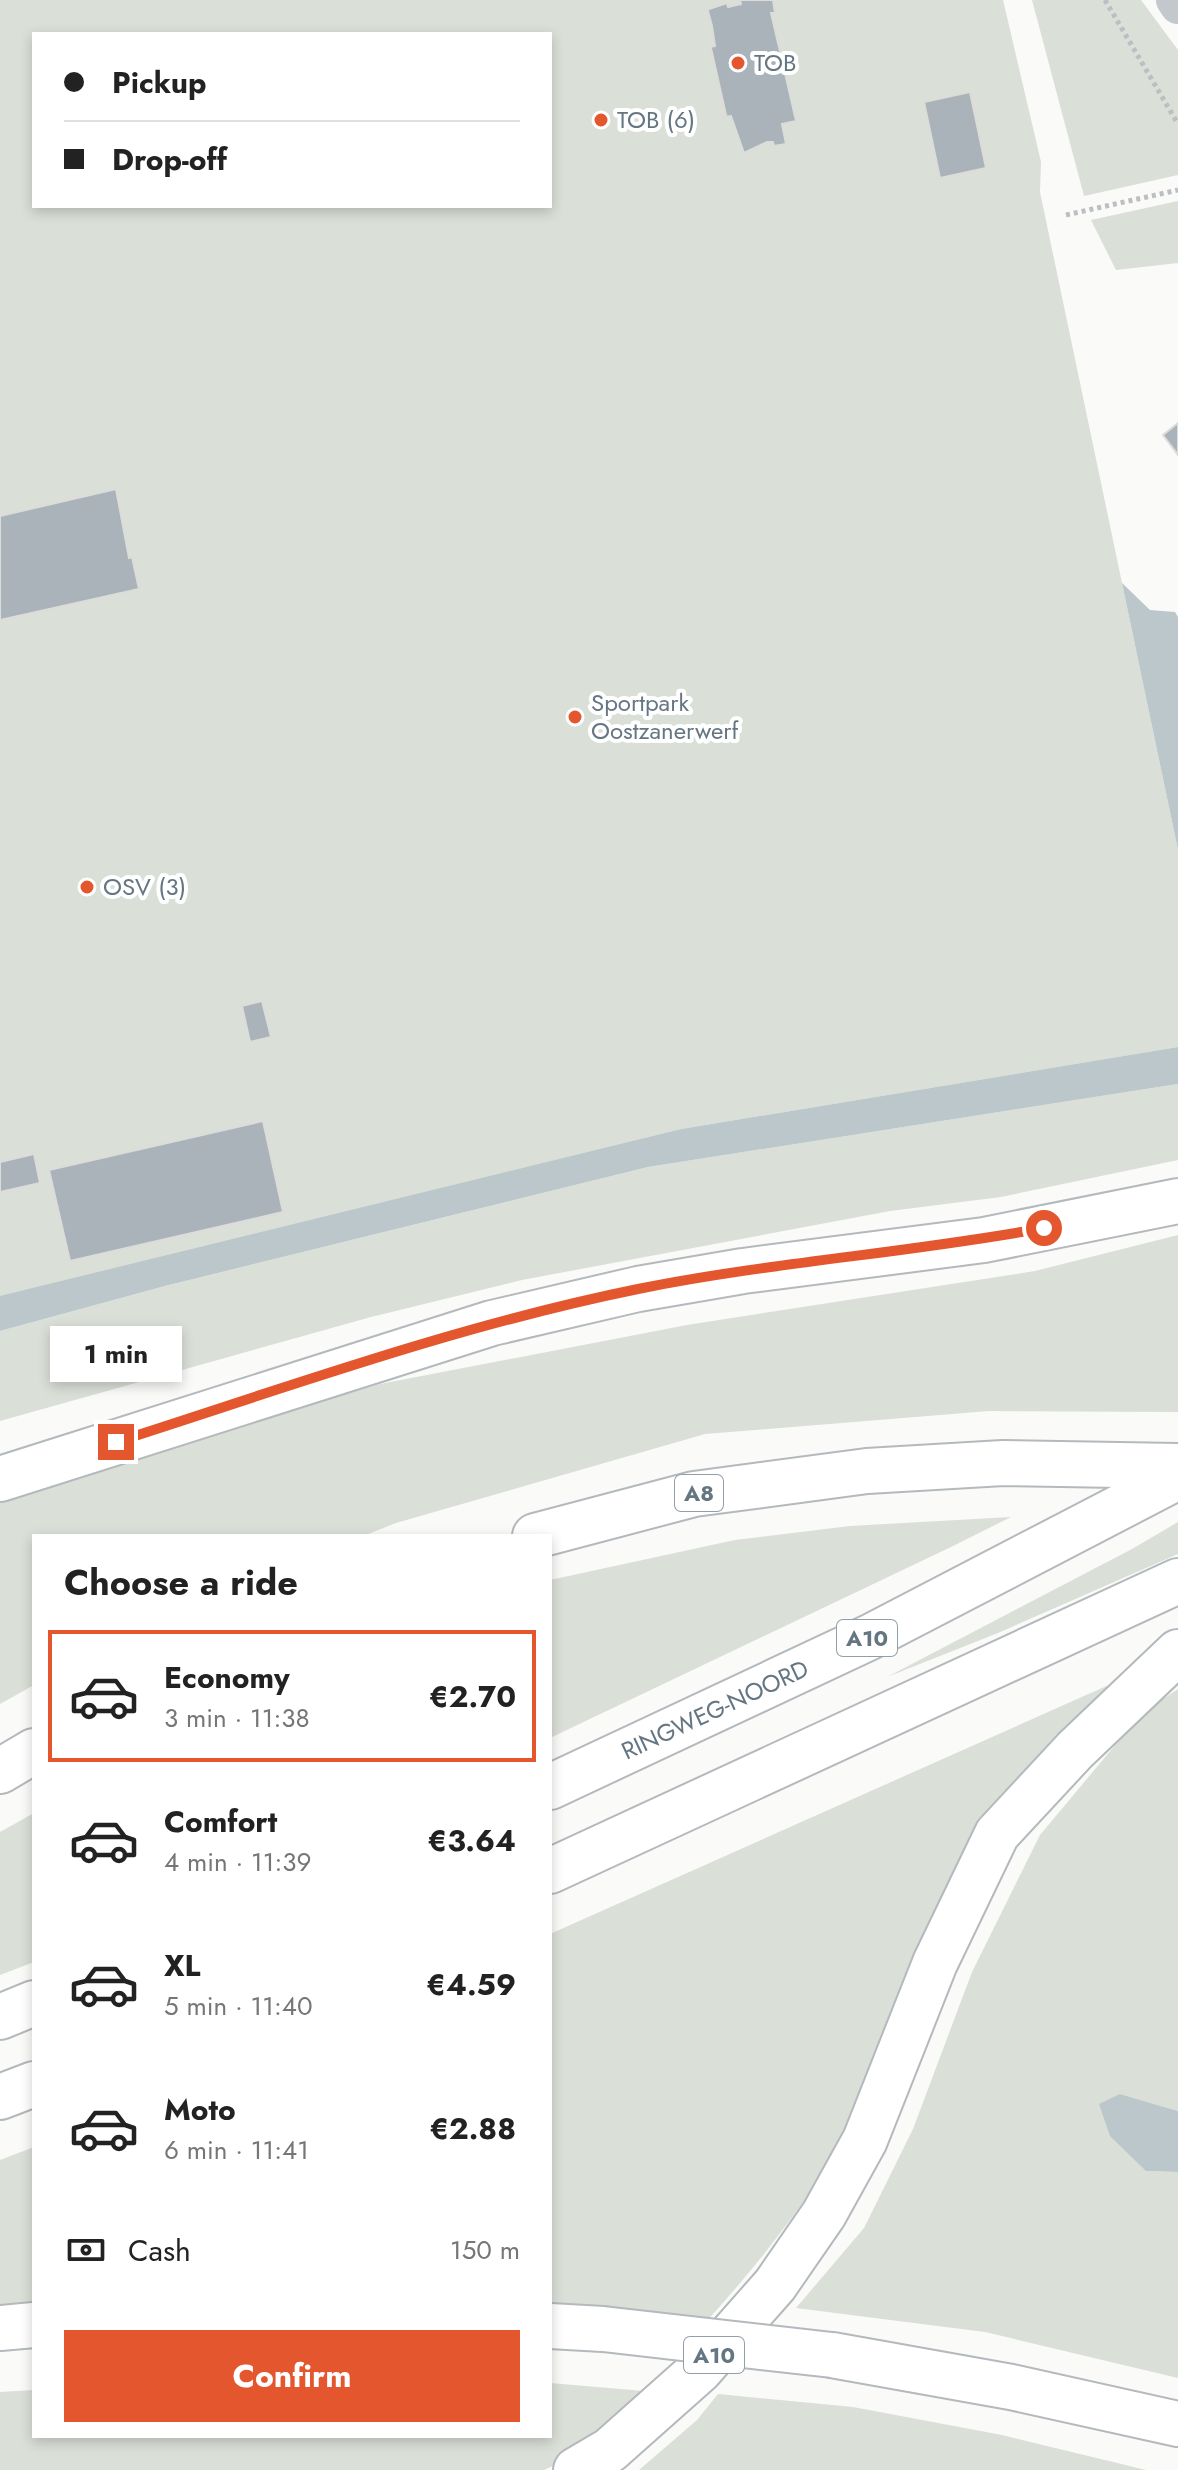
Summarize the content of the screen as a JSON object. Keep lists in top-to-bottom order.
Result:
{
  "streets": {
    "highway": ["A8", "A10", "RINGWEG-NOORD"]
  },
  "places": [
    "TOB",
    "TOB (6)",
    "Sportpark Oostzanerwerf",
    "OSV (3)"
  ],
  "page": {
    "banner": ["Pickup", "Drop-off"],
    "bubble": "1 min",
    "heading": "Choose a ride",
    "list": [
      {
        "name": "Economy",
        "note": "3 min · 11:38",
        "value": "€2.70"
      },
      {
        "name": "Comfort",
        "note": "4 min · 11:39",
        "value": "€3.64"
      },
      {
        "name": "XL",
        "note": "5 min · 11:40",
        "value": "€4.59"
      },
      {
        "name": "Moto",
        "note": "6 min · 11:41",
        "value": "€2.88"
      }
    ],
    "pay": ["Cash", "150 m"],
    "buttons": "Confirm"
  }
}
